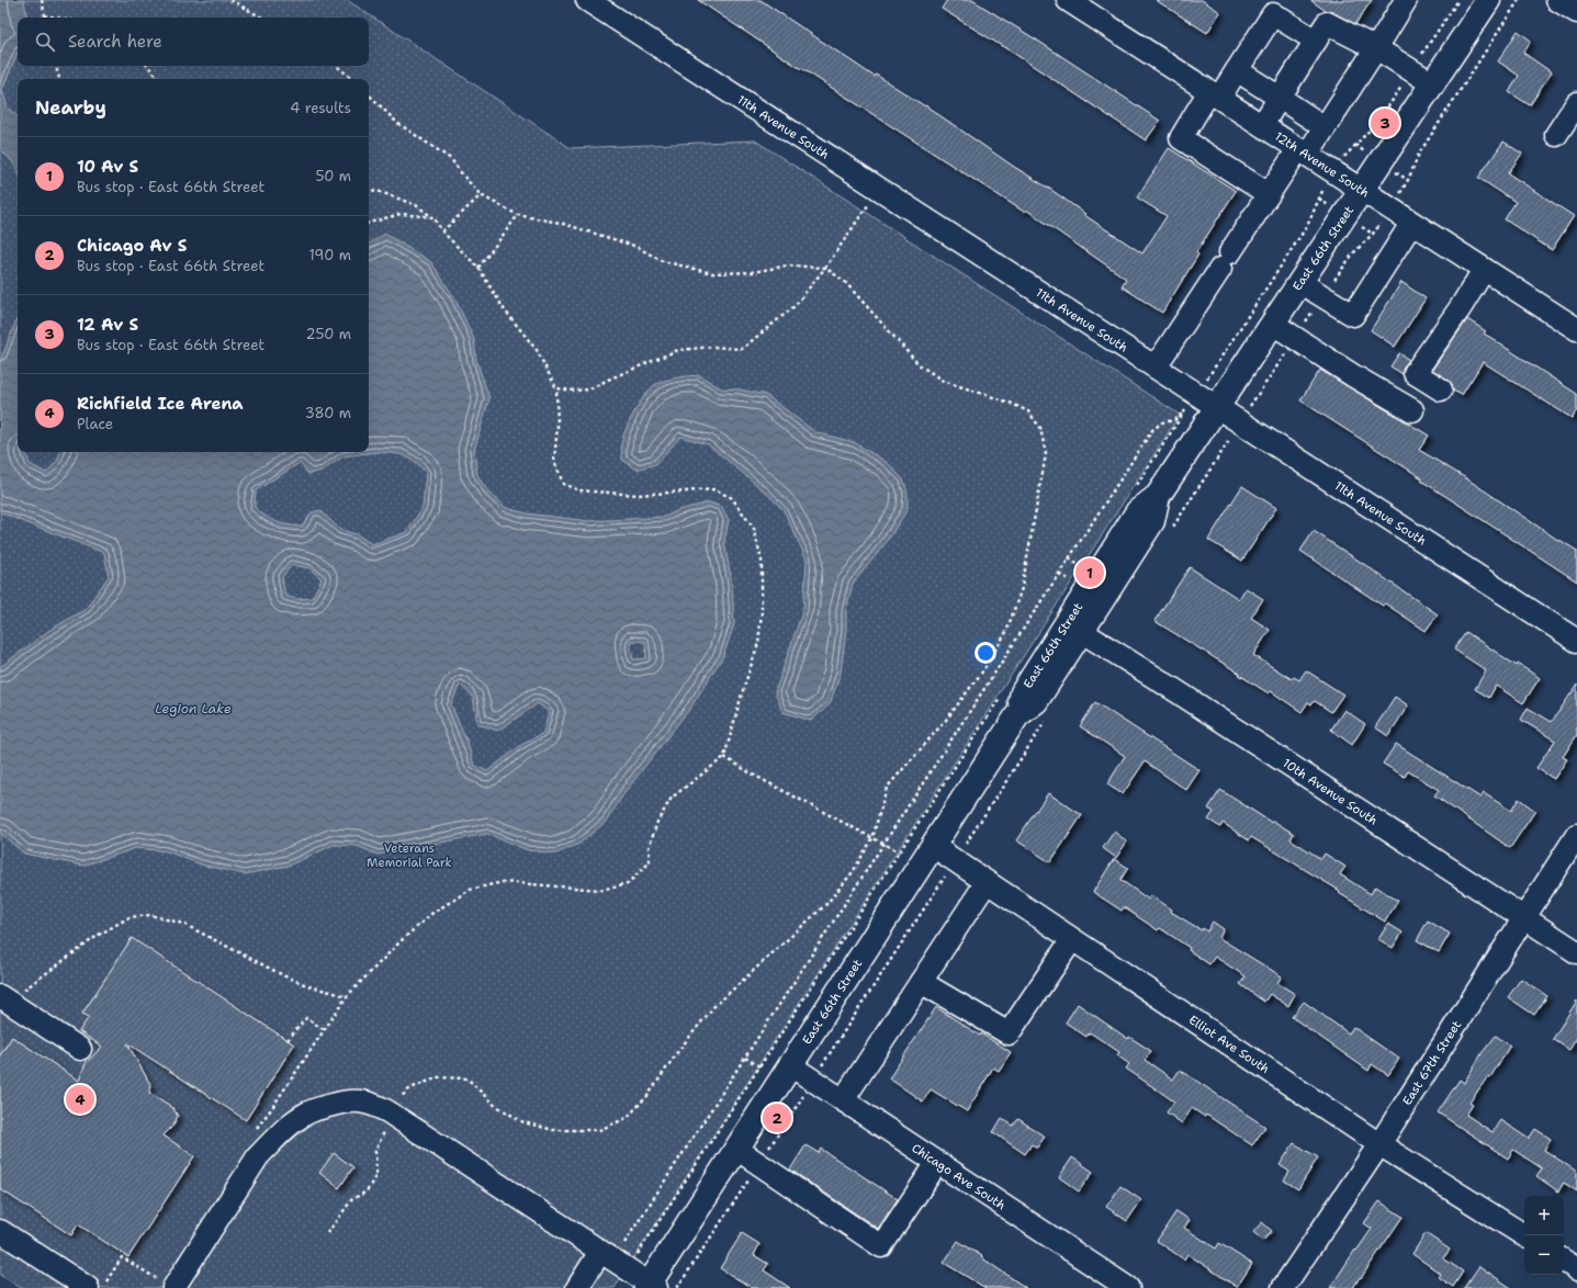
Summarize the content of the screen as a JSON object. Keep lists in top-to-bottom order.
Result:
{
  "streets": {
    "main road": ["East 66th Street"],
    "street": [
      "11th Avenue South",
      "12th Avenue South",
      "10th Avenue South",
      "Elliot Ave South",
      "East 67th Street",
      "Chicago Ave South"
    ]
  },
  "crossings": [
    ["11th Avenue South", "East 66th Street"],
    ["12th Avenue South", "East 66th Street"],
    ["East 66th Street", "10th Avenue South"],
    ["East 66th Street", "Elliot Ave South"],
    ["East 66th Street", "Chicago Ave South"],
    ["10th Avenue South", "East 67th Street"],
    ["Elliot Ave South", "East 67th Street"]
  ],
  "water": ["Legion Lake"],
  "parks": ["Veterans Memorial Park"],
  "page": {
    "search": "Search here",
    "heading": ["Nearby", "4 results"],
    "pins": [
      "3",
      "1",
      "4",
      "2"
    ],
    "list": [
      {
        "mark": "1",
        "name": "10 Av S",
        "note": "Bus stop · East 66th Street",
        "value": "50 m"
      },
      {
        "mark": "2",
        "name": "Chicago Av S",
        "note": "Bus stop · East 66th Street",
        "value": "190 m"
      },
      {
        "mark": "3",
        "name": "12 Av S",
        "note": "Bus stop · East 66th Street",
        "value": "250 m"
      },
      {
        "mark": "4",
        "name": "Richfield Ice Arena",
        "note": "Place",
        "value": "380 m"
      }
    ],
    "map_buttons": ["+", "−"]
  }
}
